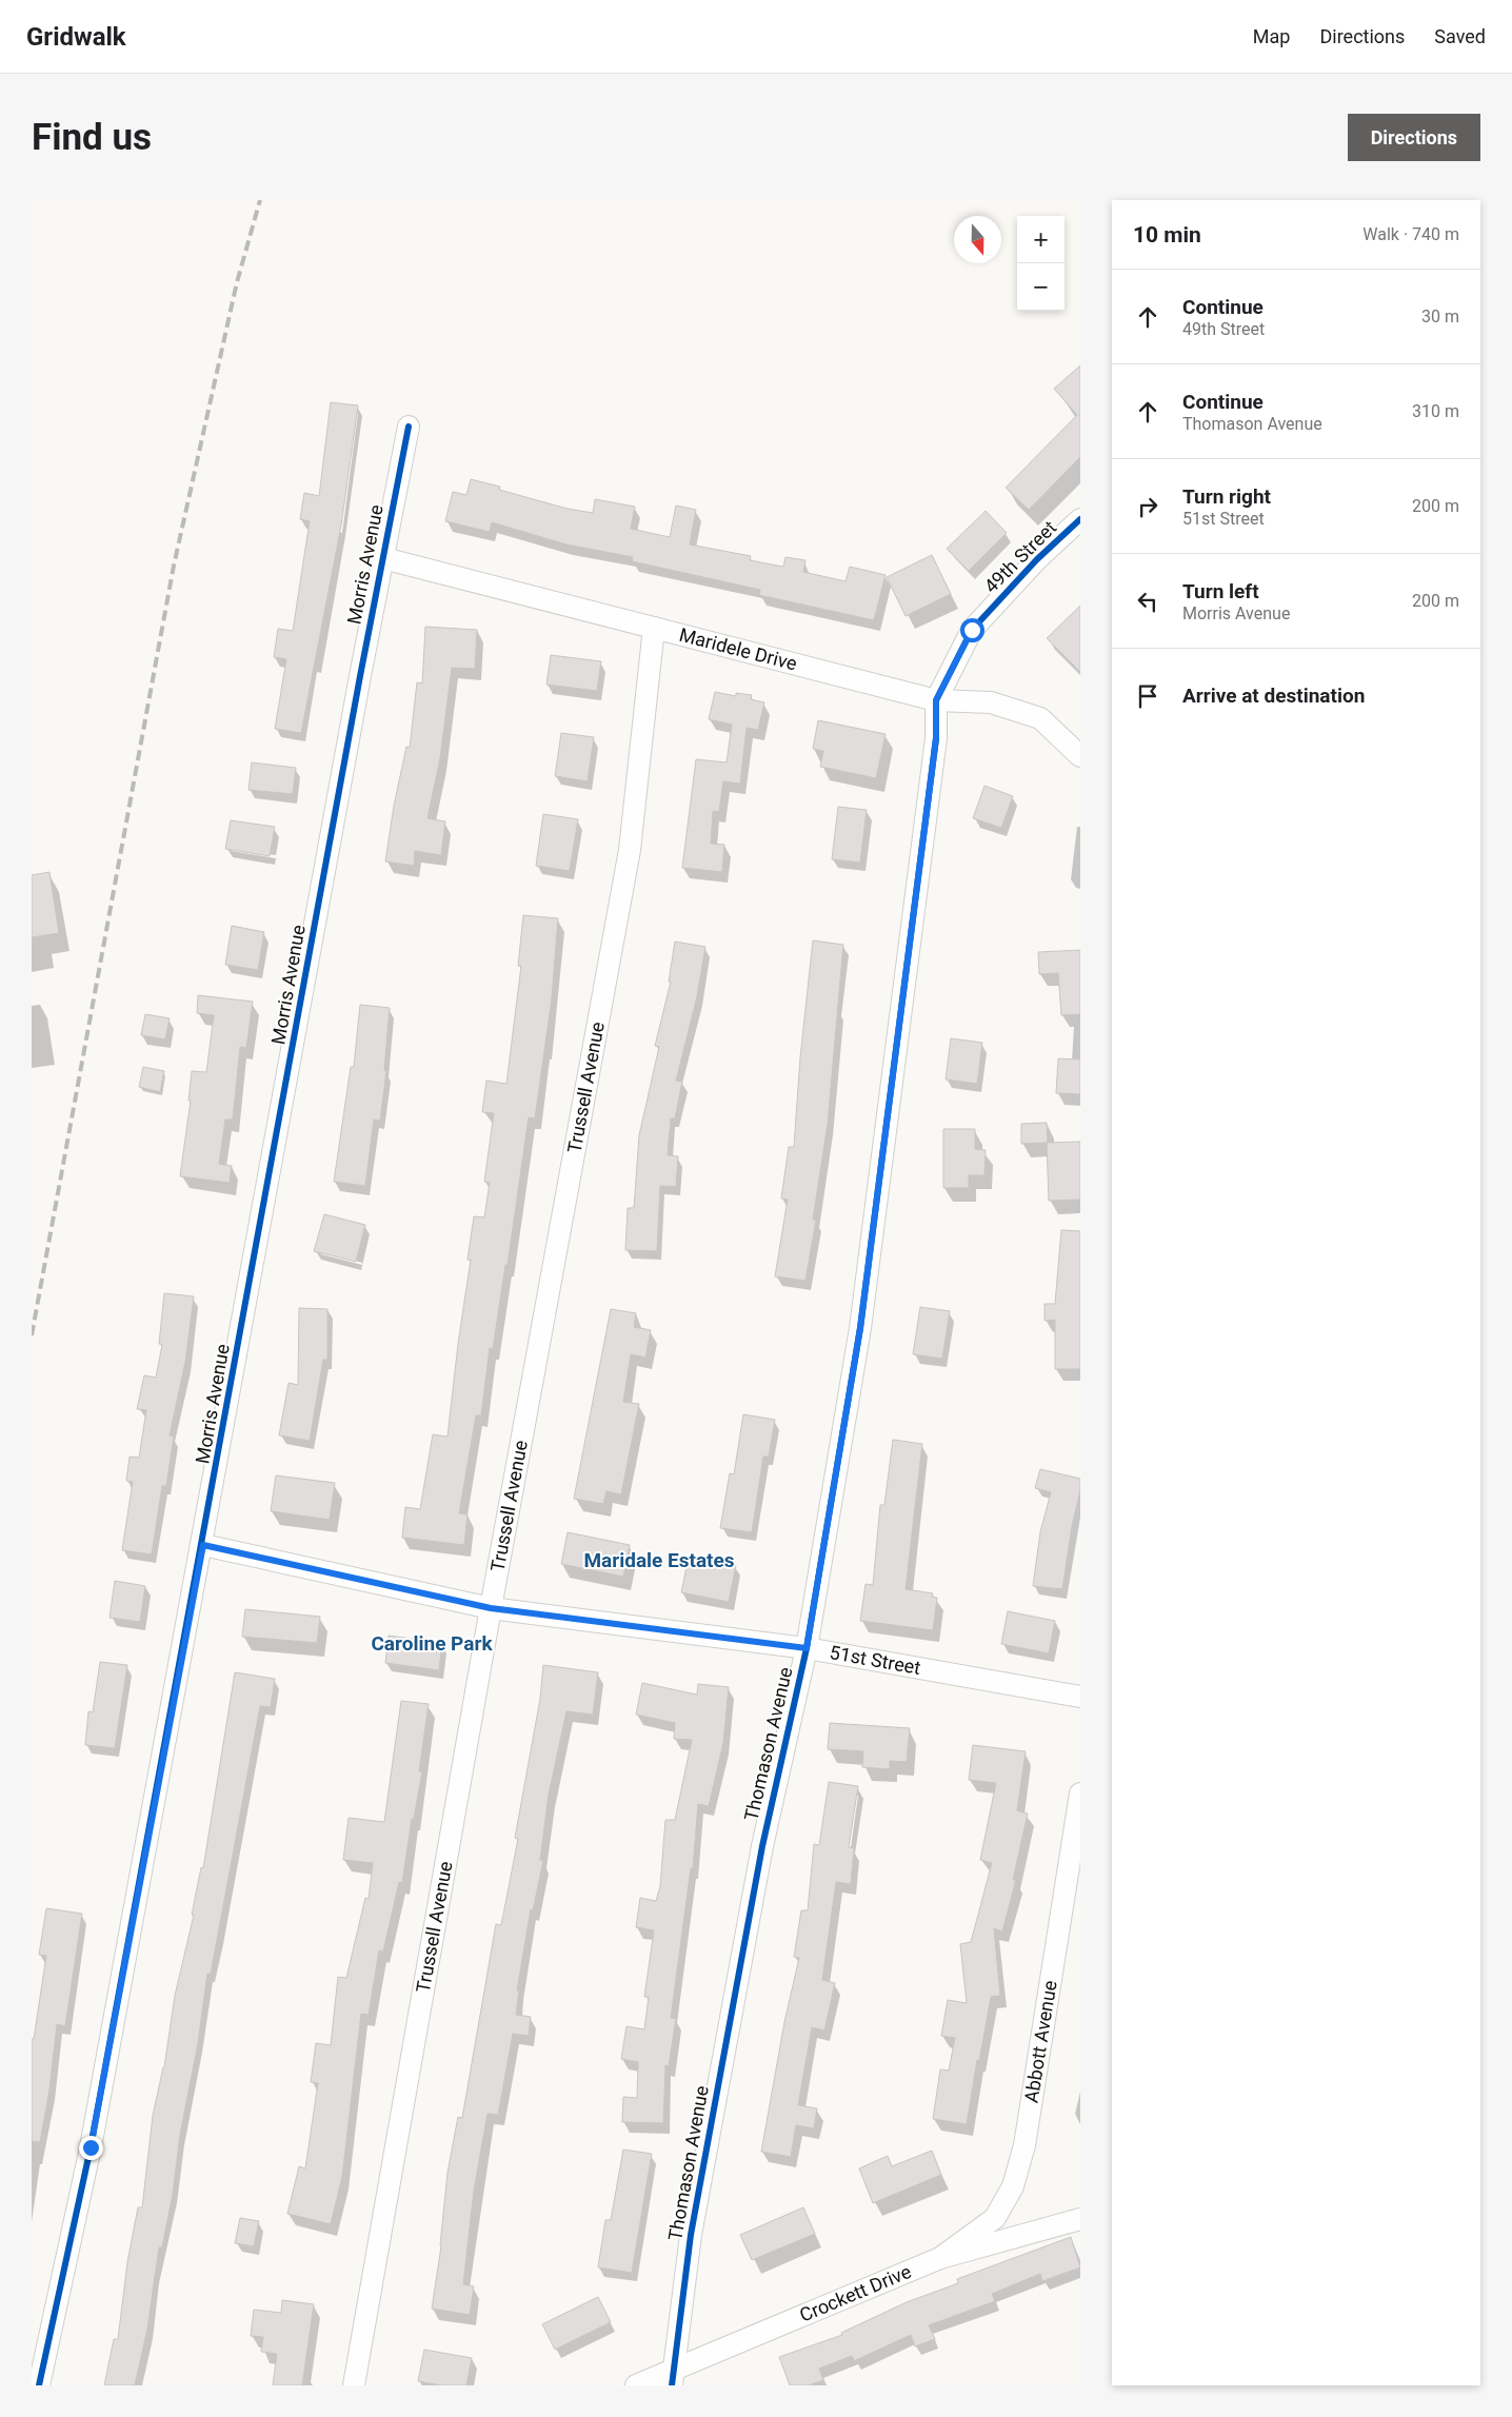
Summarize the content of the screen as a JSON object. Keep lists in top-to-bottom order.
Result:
{
  "streets": {
    "street": [
      "49th Street",
      "Morris Avenue",
      "Maridele Drive",
      "Trussell Avenue",
      "51st Street",
      "Thomason Avenue",
      "Abbott Avenue",
      "Crockett Drive"
    ]
  },
  "crossings": [
    ["49th Street", "Maridele Drive"],
    ["49th Street", "Thomason Avenue"],
    ["Morris Avenue", "Maridele Drive"],
    ["Morris Avenue", "51st Street"],
    ["Maridele Drive", "Trussell Avenue"],
    ["Maridele Drive", "Thomason Avenue"],
    ["Trussell Avenue", "51st Street"],
    ["51st Street", "Thomason Avenue"],
    ["Thomason Avenue", "Crockett Drive"],
    ["Abbott Avenue", "Crockett Drive"]
  ],
  "districts": ["Maridale Estates", "Caroline Park"],
  "north": "bottom",
  "page": {
    "header": "Gridwalk",
    "nav": ["Map", "Directions", "Saved"],
    "buttons": "Directions",
    "title": "Find us",
    "heading": ["10 min", "Walk · 740 m"],
    "map_buttons": ["+", "−"],
    "list": [
      ["Continue", "49th Street", "30 m"],
      ["Continue", "Thomason Avenue", "310 m"],
      ["Turn right", "51st Street", "200 m"],
      ["Turn left", "Morris Avenue", "200 m"],
      "Arrive at destination"
    ]
  }
}
